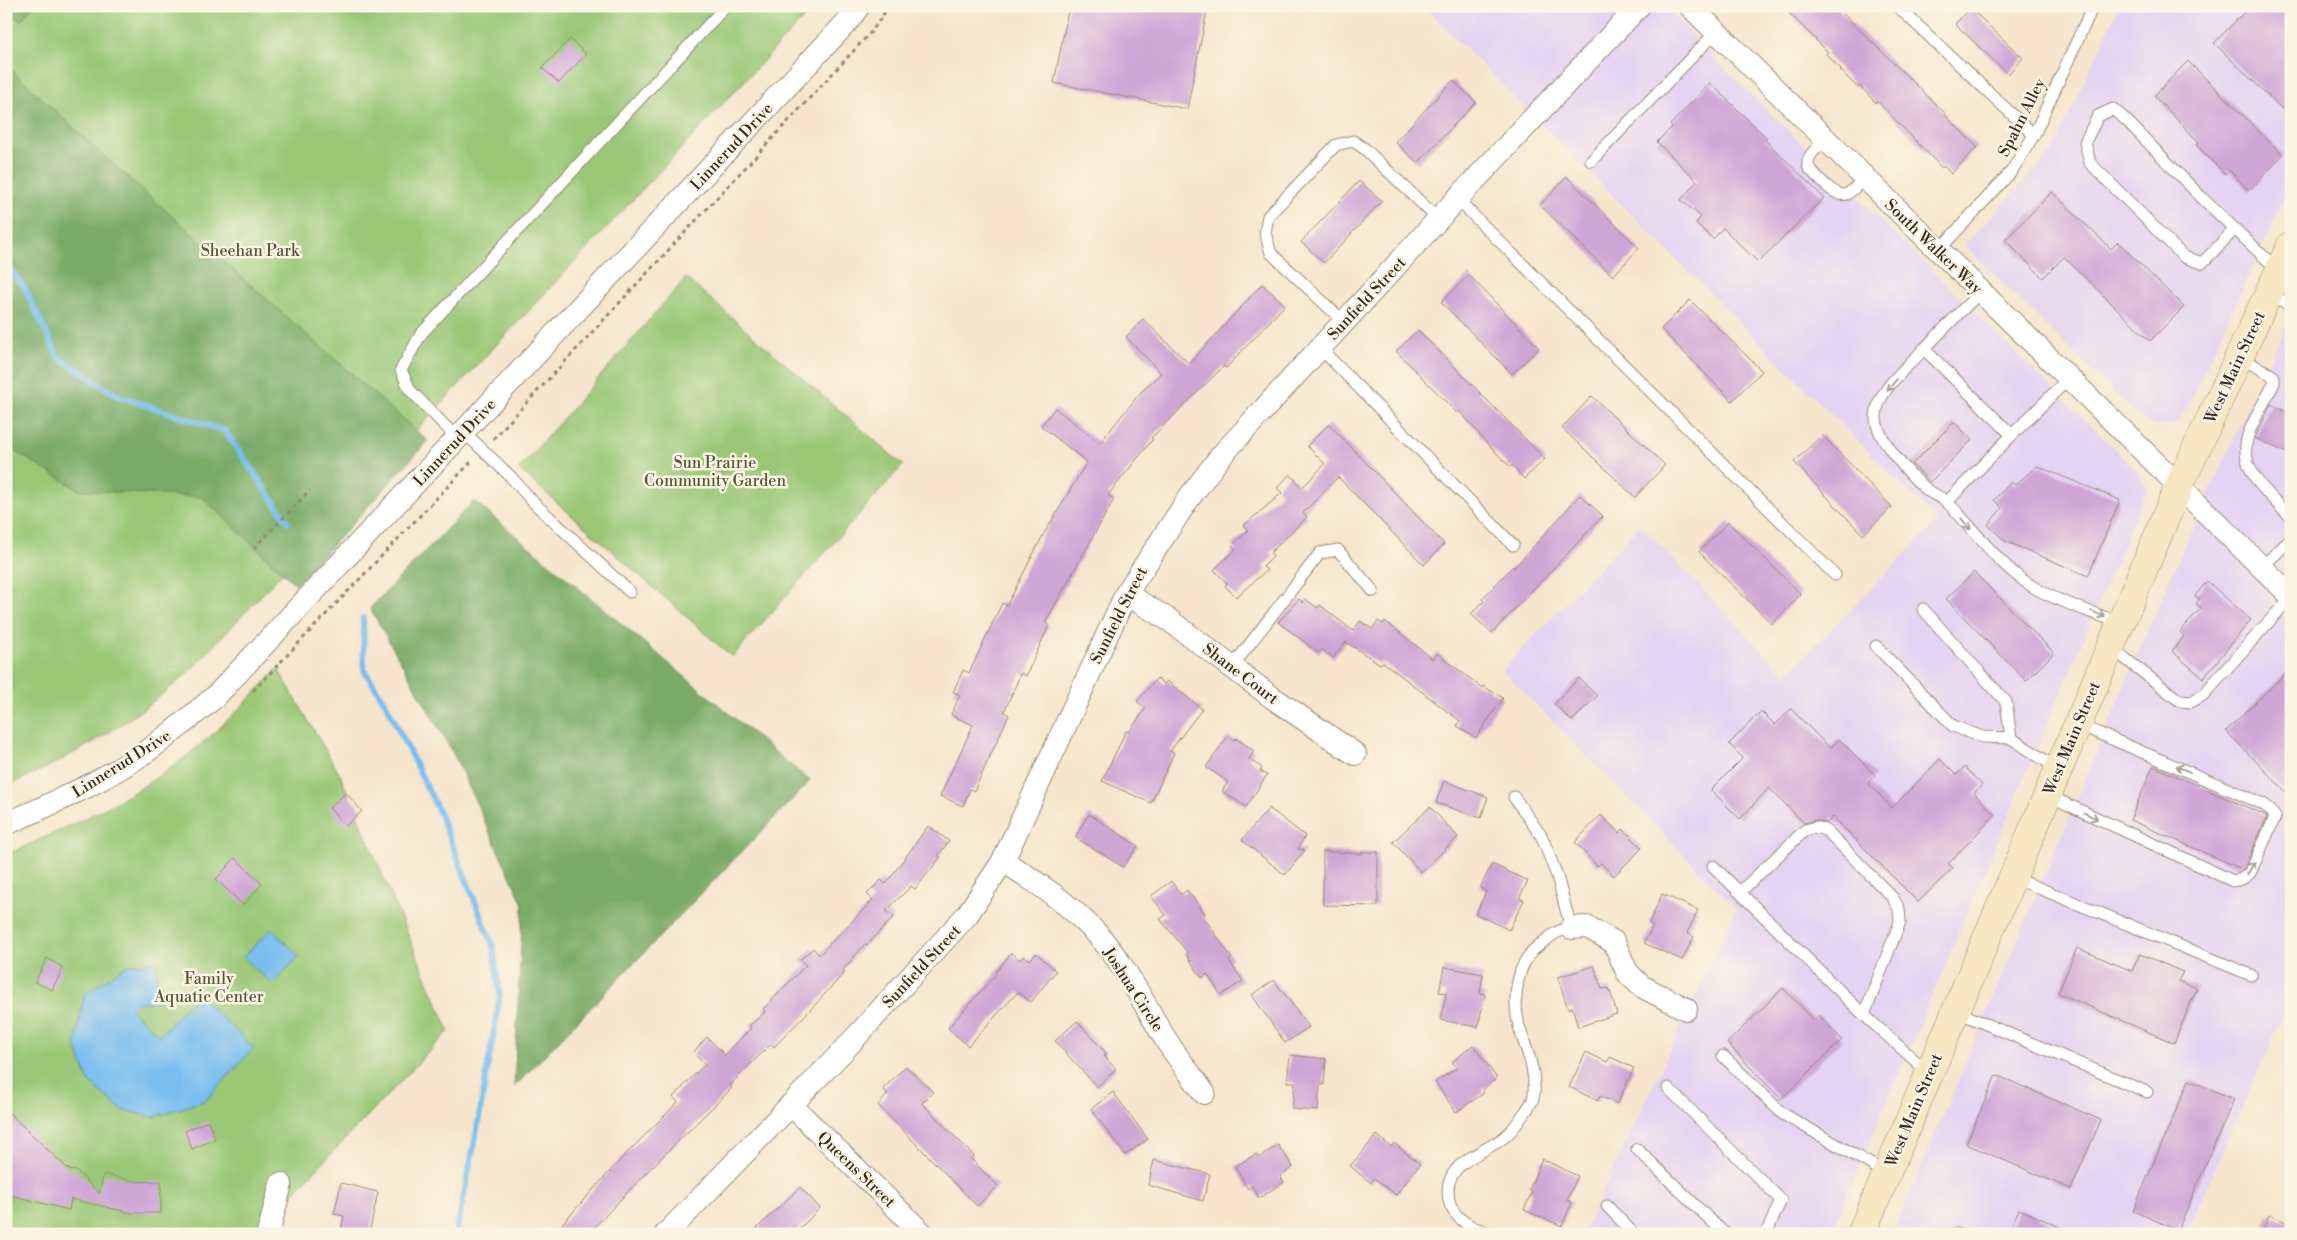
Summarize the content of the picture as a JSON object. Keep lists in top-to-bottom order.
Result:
{
  "streets": {
    "main road": ["West Main Street"],
    "street": [
      "Linnerud Drive",
      "South Walker Way",
      "Sunfield Street",
      "Shane Court",
      "Joshua Circle",
      "Queens Street"
    ],
    "lane": ["Spahn Alley"]
  },
  "crossings": [
    ["Spahn Alley", "South Walker Way"],
    ["South Walker Way", "West Main Street"],
    ["Sunfield Street", "Shane Court"],
    ["Sunfield Street", "Joshua Circle"],
    ["Sunfield Street", "Queens Street"]
  ],
  "parks": ["Sheehan Park", "Sun Prairie Community Garden", "Family Aquatic Center"]
}
